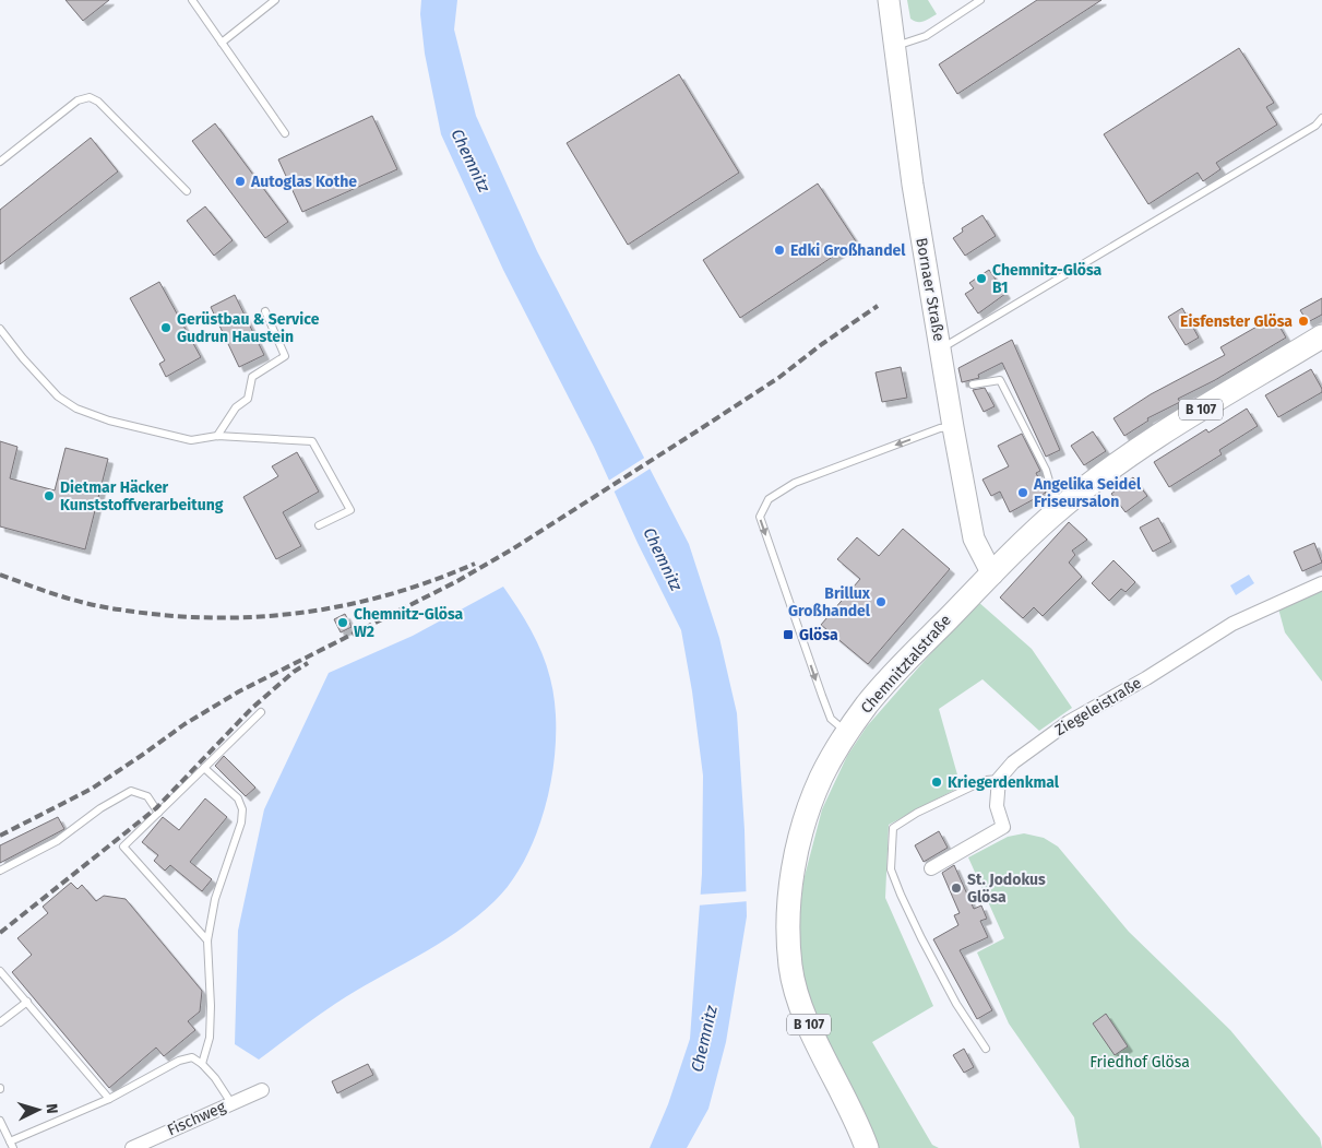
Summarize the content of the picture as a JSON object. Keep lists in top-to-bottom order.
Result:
{
  "streets": {
    "main road": ["Bornaer Straße", "B 107", "Chemnitztalstraße"],
    "street": ["Ziegeleistraße", "Fischweg"]
  },
  "crossings": [
    ["Bornaer Straße", "Chemnitztalstraße"]
  ],
  "water": ["Chemnitz"],
  "parks": ["Friedhof Glösa"],
  "places": {
    "other": [
      "Autoglas Kothe",
      "Edki Großhandel",
      "Chemnitz-Glösa B1",
      "Eisfenster Glösa",
      "Gerüstbau & Service Gudrun Haustein",
      "Angelika Seidel Friseursalon",
      "Dietmar Häcker Kunststoffverarbeitung",
      "Brillux Großhandel",
      "Chemnitz-Glösa W2",
      "Kriegerdenkmal",
      "St. Jodokus Glösa"
    ],
    "transit": ["Glösa"]
  },
  "north": "right"
}
